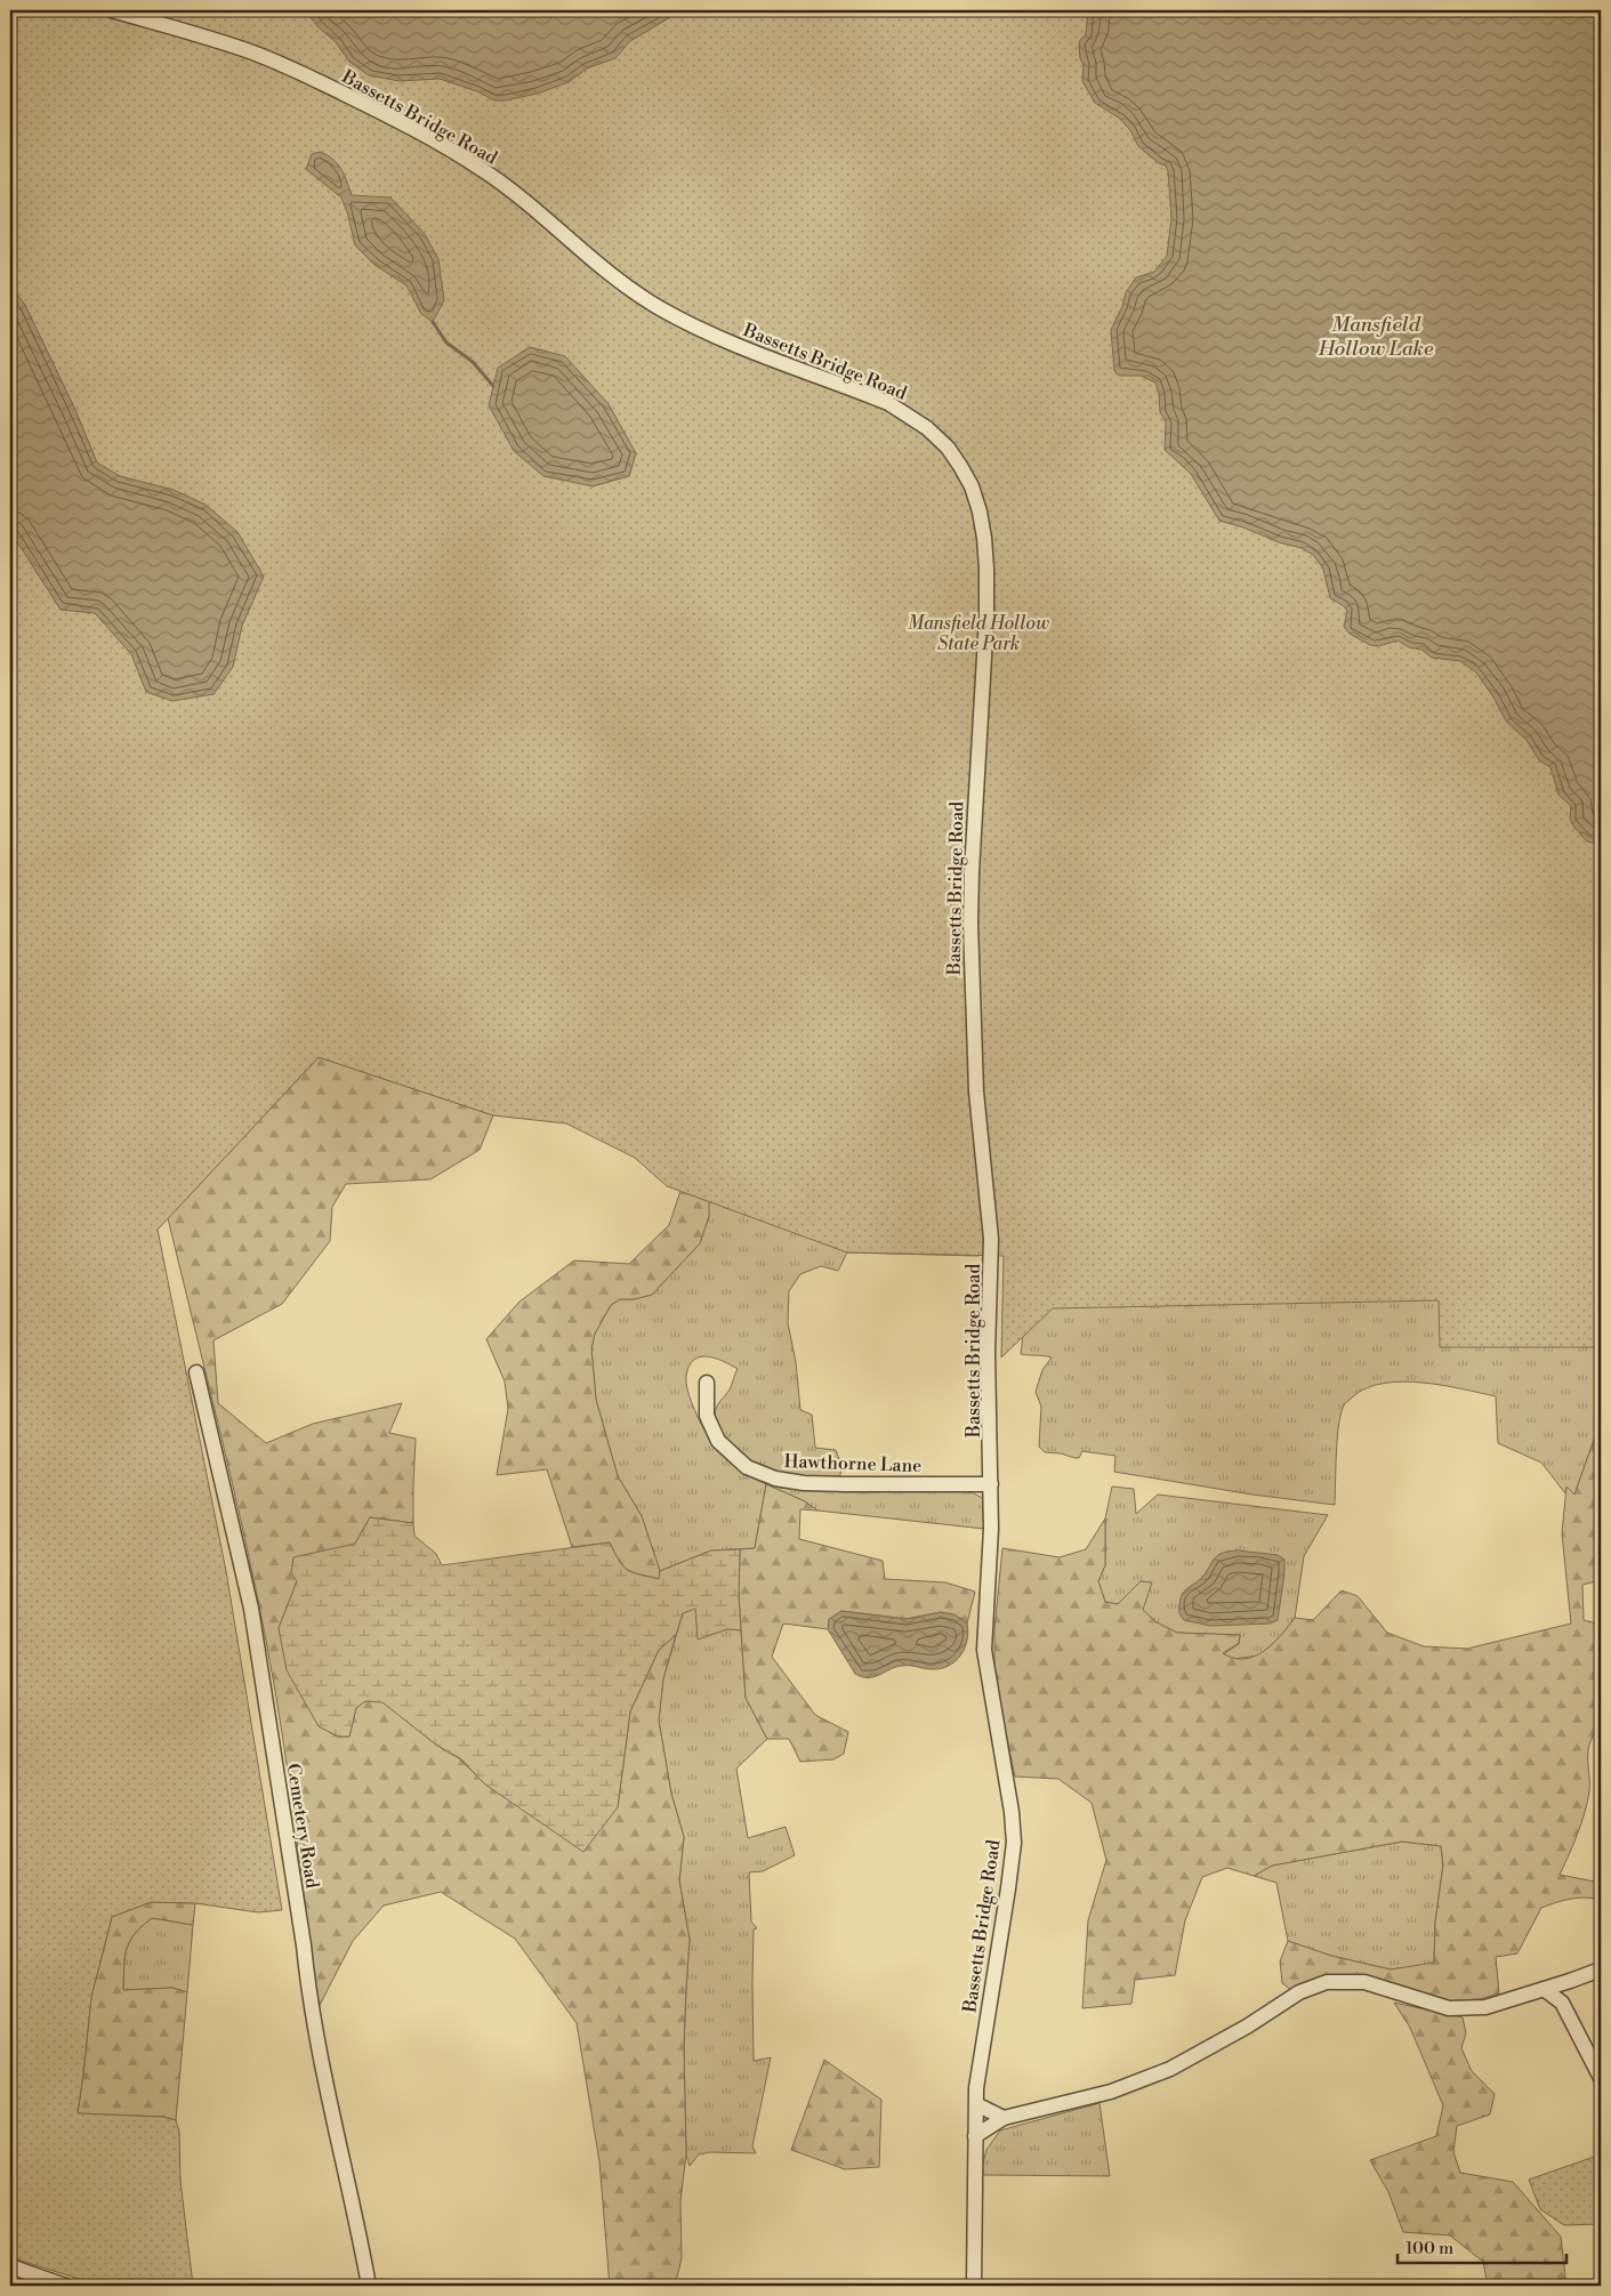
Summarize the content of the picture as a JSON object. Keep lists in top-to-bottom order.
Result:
{
  "streets": {
    "street": ["Bassetts Bridge Road", "Hawthorne Lane", "Cemetery Road"]
  },
  "crossings": [
    ["Bassetts Bridge Road", "Hawthorne Lane"]
  ],
  "water": ["Mansfield Hollow Lake"],
  "parks": ["Mansfield Hollow State Park"],
  "scale_bar": "100 m"
}
